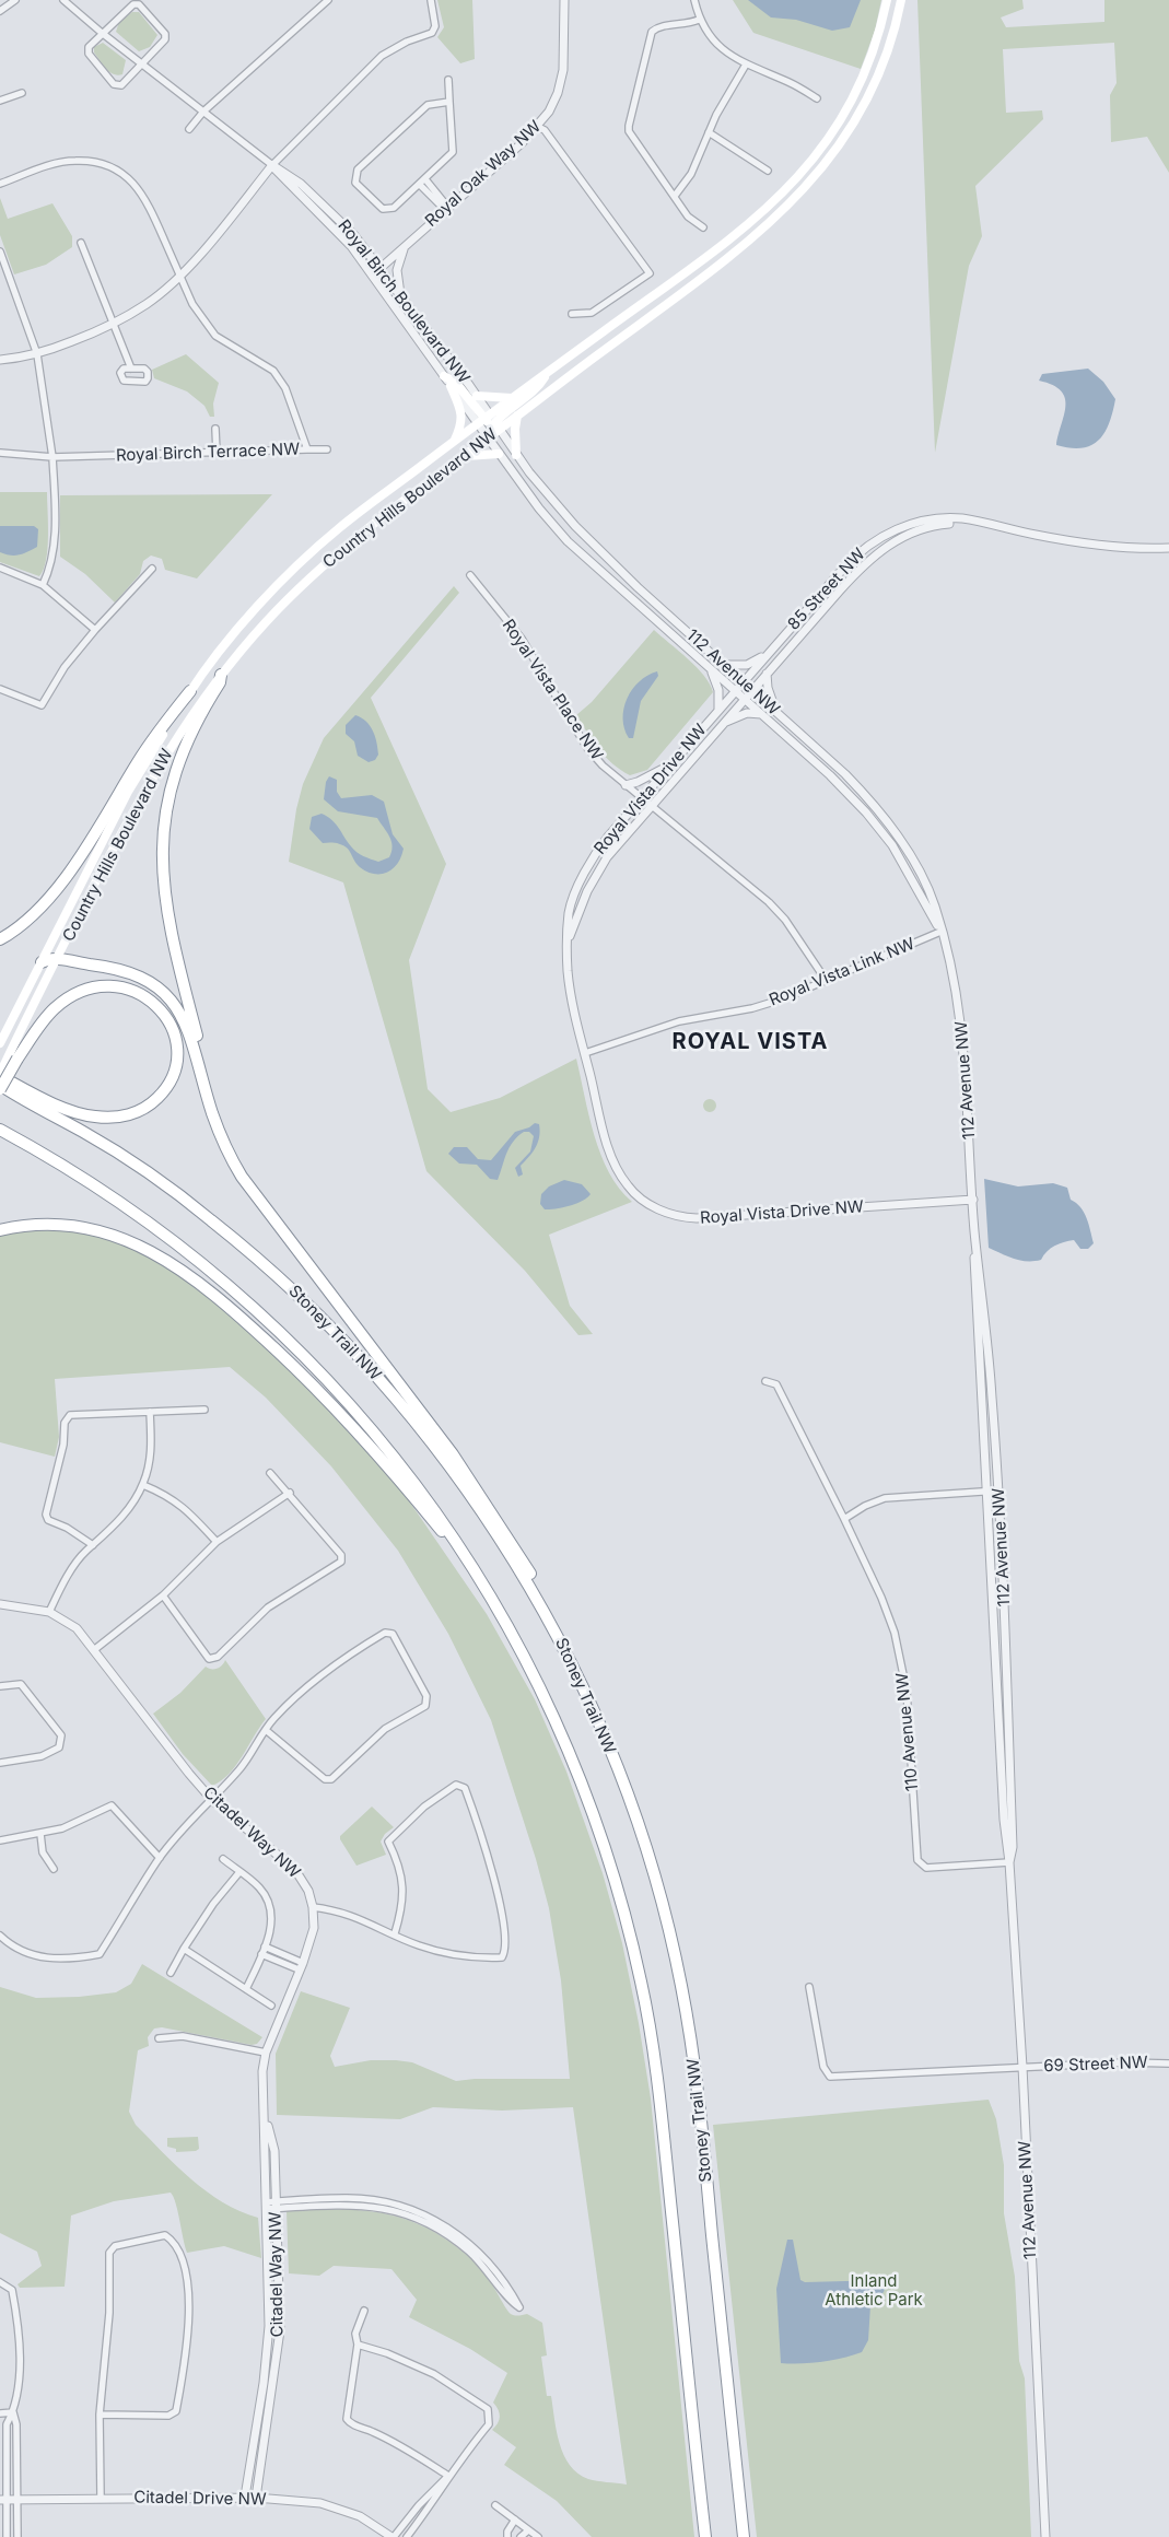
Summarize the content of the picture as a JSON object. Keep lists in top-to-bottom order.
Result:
{
  "streets": {
    "highway": ["Stoney Trail NW"],
    "main road": ["Country Hills Boulevard NW"],
    "street": [
      "Royal Oak Way NW",
      "Royal Birch Boulevard NW",
      "Royal Birch Terrace NW",
      "85 Street NW",
      "112 Avenue NW",
      "Royal Vista Place NW",
      "Royal Vista Drive NW",
      "Royal Vista Link NW",
      "110 Avenue NW",
      "Citadel Way NW",
      "69 Street NW",
      "Citadel Drive NW"
    ]
  },
  "crossings": [
    ["Royal Oak Way NW", "Royal Birch Boulevard NW"],
    ["Royal Birch Boulevard NW", "Country Hills Boulevard NW"],
    ["Royal Birch Boulevard NW", "112 Avenue NW"],
    ["Country Hills Boulevard NW", "112 Avenue NW"],
    ["85 Street NW", "112 Avenue NW"],
    ["85 Street NW", "Royal Vista Drive NW"],
    ["112 Avenue NW", "Royal Vista Drive NW"],
    ["112 Avenue NW", "Royal Vista Link NW"],
    ["112 Avenue NW", "110 Avenue NW"],
    ["112 Avenue NW", "69 Street NW"],
    ["Royal Vista Place NW", "Royal Vista Drive NW"],
    ["Royal Vista Place NW", "Royal Vista Link NW"],
    ["Royal Vista Drive NW", "Royal Vista Link NW"],
    ["Citadel Way NW", "Citadel Drive NW"]
  ],
  "districts": ["ROYAL VISTA"],
  "parks": ["Inland Athletic Park"]
}
